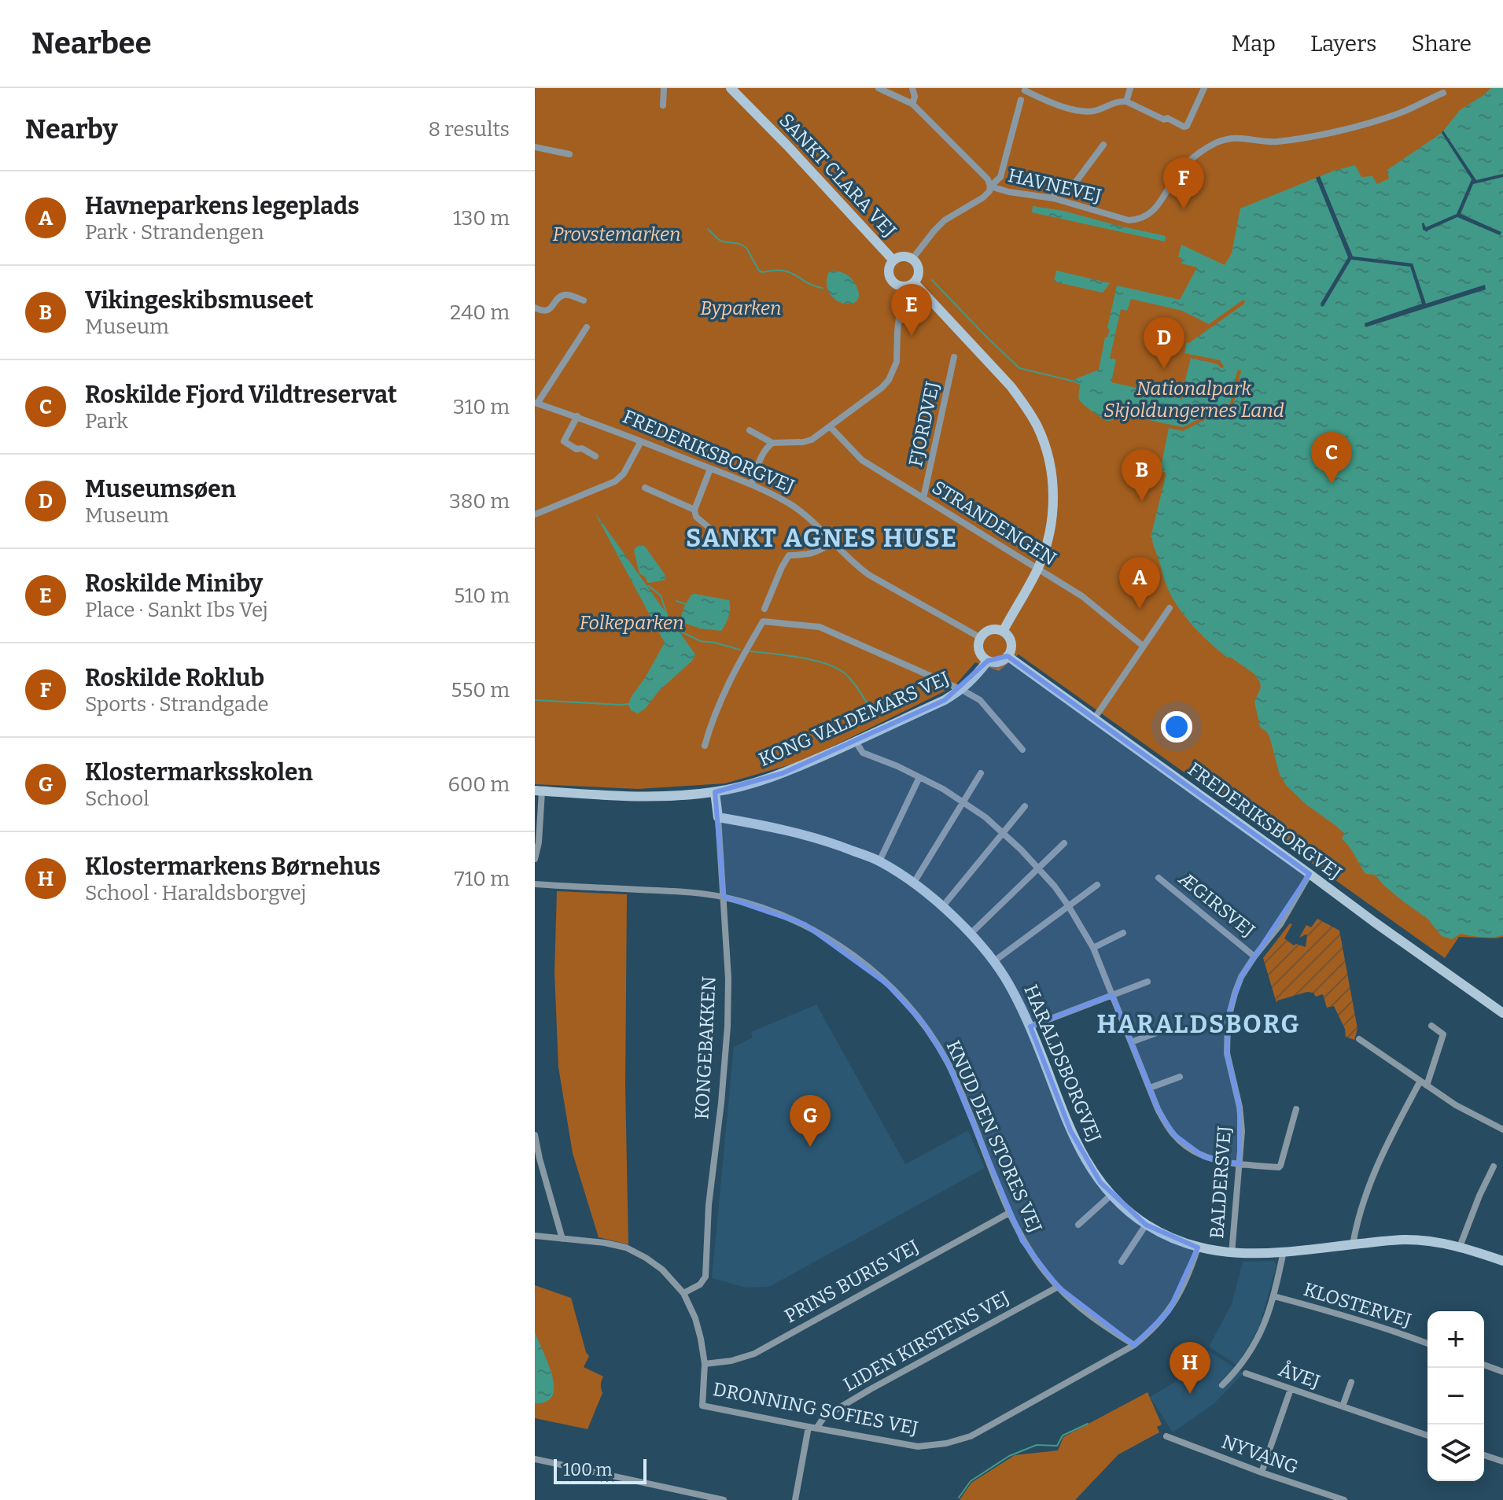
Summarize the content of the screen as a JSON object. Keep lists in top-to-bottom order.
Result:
{
  "streets": {
    "street": [
      "SANKT CLARA VEJ",
      "HAVNEVEJ",
      "FJORDVEJ",
      "FREDERIKSBORGVEJ",
      "STRANDENGEN",
      "KONG VALDEMARS VEJ",
      "ÆGIRSVEJ",
      "KONGEBAKKEN",
      "HARALDSBORGVEJ",
      "KNUD DEN STORES VEJ",
      "BALDERSVEJ",
      "PRINS BURIS VEJ",
      "KLOSTERVEJ",
      "LIDEN KIRSTENS VEJ",
      "ÅVEJ",
      "DRONNING SOFIES VEJ",
      "NYVANG"
    ]
  },
  "crossings": [
    ["FJORDVEJ", "STRANDENGEN"],
    ["FREDERIKSBORGVEJ", "KONG VALDEMARS VEJ"],
    ["FREDERIKSBORGVEJ", "BALDERSVEJ"],
    ["KONG VALDEMARS VEJ", "KONGEBAKKEN"],
    ["ÆGIRSVEJ", "BALDERSVEJ"],
    ["KONGEBAKKEN", "HARALDSBORGVEJ"],
    ["KONGEBAKKEN", "KNUD DEN STORES VEJ"],
    ["KONGEBAKKEN", "DRONNING SOFIES VEJ"],
    ["HARALDSBORGVEJ", "BALDERSVEJ"],
    ["HARALDSBORGVEJ", "DRONNING SOFIES VEJ"],
    ["KNUD DEN STORES VEJ", "PRINS BURIS VEJ"],
    ["KNUD DEN STORES VEJ", "LIDEN KIRSTENS VEJ"],
    ["KNUD DEN STORES VEJ", "DRONNING SOFIES VEJ"],
    ["PRINS BURIS VEJ", "DRONNING SOFIES VEJ"],
    ["LIDEN KIRSTENS VEJ", "DRONNING SOFIES VEJ"]
  ],
  "districts": ["SANKT AGNES HUSE", "HARALDSBORG"],
  "parks": [
    "Provstemarken",
    "Byparken",
    "Nationalpark Skjoldungernes Land",
    "Folkeparken"
  ],
  "scale_bar": "100 m",
  "page": {
    "header": "Nearbee",
    "nav": ["Map", "Layers", "Share"],
    "heading": ["Nearby", "8 results"],
    "pins": [
      "F",
      "E",
      "D",
      "C",
      "B",
      "A",
      "G",
      "H"
    ],
    "list": [
      {
        "mark": "A",
        "name": "Havneparkens legeplads",
        "note": "Park · Strandengen",
        "value": "130 m"
      },
      {
        "mark": "B",
        "name": "Vikingeskibsmuseet",
        "note": "Museum",
        "value": "240 m"
      },
      {
        "mark": "C",
        "name": "Roskilde Fjord Vildtreservat",
        "note": "Park",
        "value": "310 m"
      },
      {
        "mark": "D",
        "name": "Museumsøen",
        "note": "Museum",
        "value": "380 m"
      },
      {
        "mark": "E",
        "name": "Roskilde Miniby",
        "note": "Place · Sankt Ibs Vej",
        "value": "510 m"
      },
      {
        "mark": "F",
        "name": "Roskilde Roklub",
        "note": "Sports · Strandgade",
        "value": "550 m"
      },
      {
        "mark": "G",
        "name": "Klostermarksskolen",
        "note": "School",
        "value": "600 m"
      },
      {
        "mark": "H",
        "name": "Klostermarkens Børnehus",
        "note": "School · Haraldsborgvej",
        "value": "710 m"
      }
    ],
    "map_buttons": ["+", "−"],
    "scale": "100 m"
  }
}
